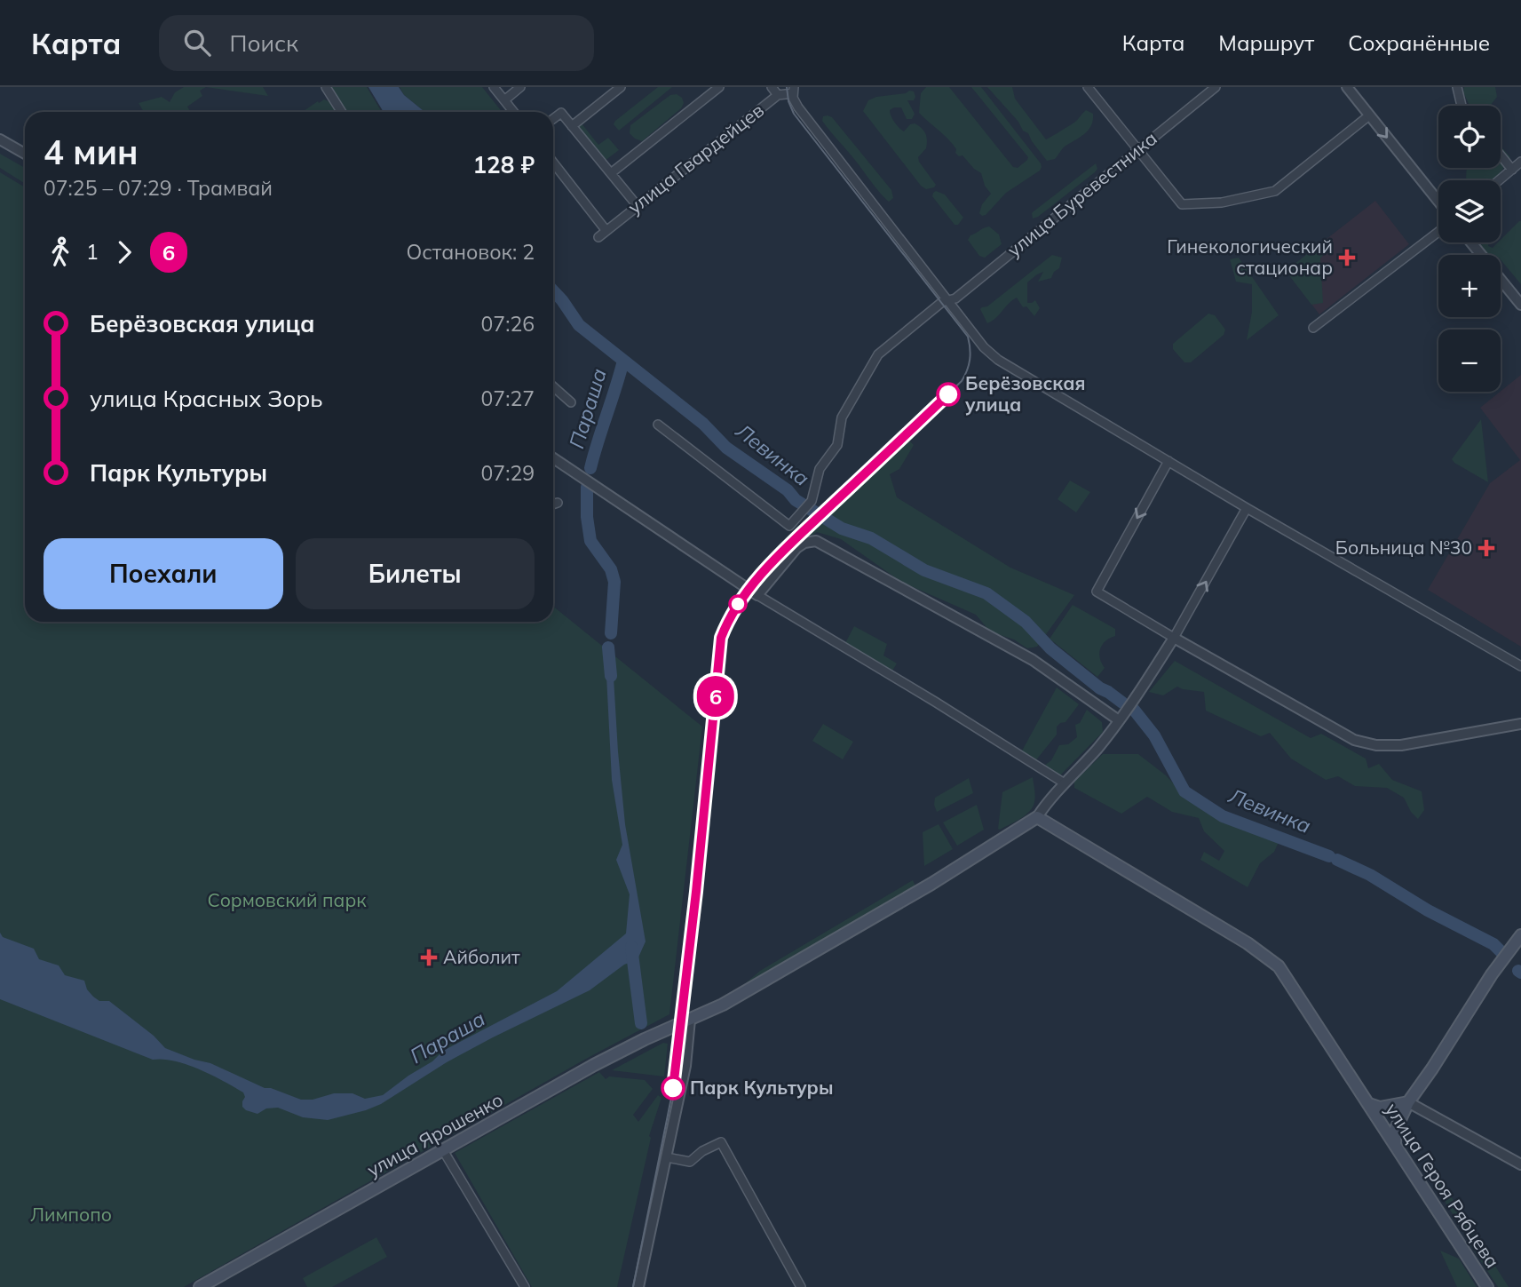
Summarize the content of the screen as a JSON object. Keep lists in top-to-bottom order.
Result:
{
  "streets": {
    "main road": ["улица Ярошенко", "улица Героя Рябцева"],
    "street": ["улица Гвардейцев", "улица Буревестника"]
  },
  "crossings": [
    ["улица Ярошенко", "улица Героя Рябцева"]
  ],
  "water": ["Параша", "Левинка"],
  "parks": ["Сормовский парк", "Лимпопо"],
  "places": {
    "health": ["Гинекологический стационар", "Больница №30", "Айболит"],
    "other": ["Берёзовская улица", "Парк Культуры"]
  },
  "lines": ["tram line 6"],
  "page": {
    "header": "Карта",
    "search": "Поиск",
    "nav": ["Карта", "Маршрут", "Сохранённые"],
    "on_map": "6",
    "map_buttons": ["+", "−"],
    "heading": ["4 мин", "07:25 – 07:29 · Трамвай", "128 ₽"],
    "legs": ["1", "6", "Остановок: 2"],
    "list": [
      {
        "name": "Берёзовская улица",
        "value": "07:26"
      },
      {
        "name": "улица Красных Зорь",
        "value": "07:27"
      },
      {
        "name": "Парк Культуры",
        "value": "07:29"
      }
    ],
    "buttons": ["Поехали", "Билеты"]
  }
}
